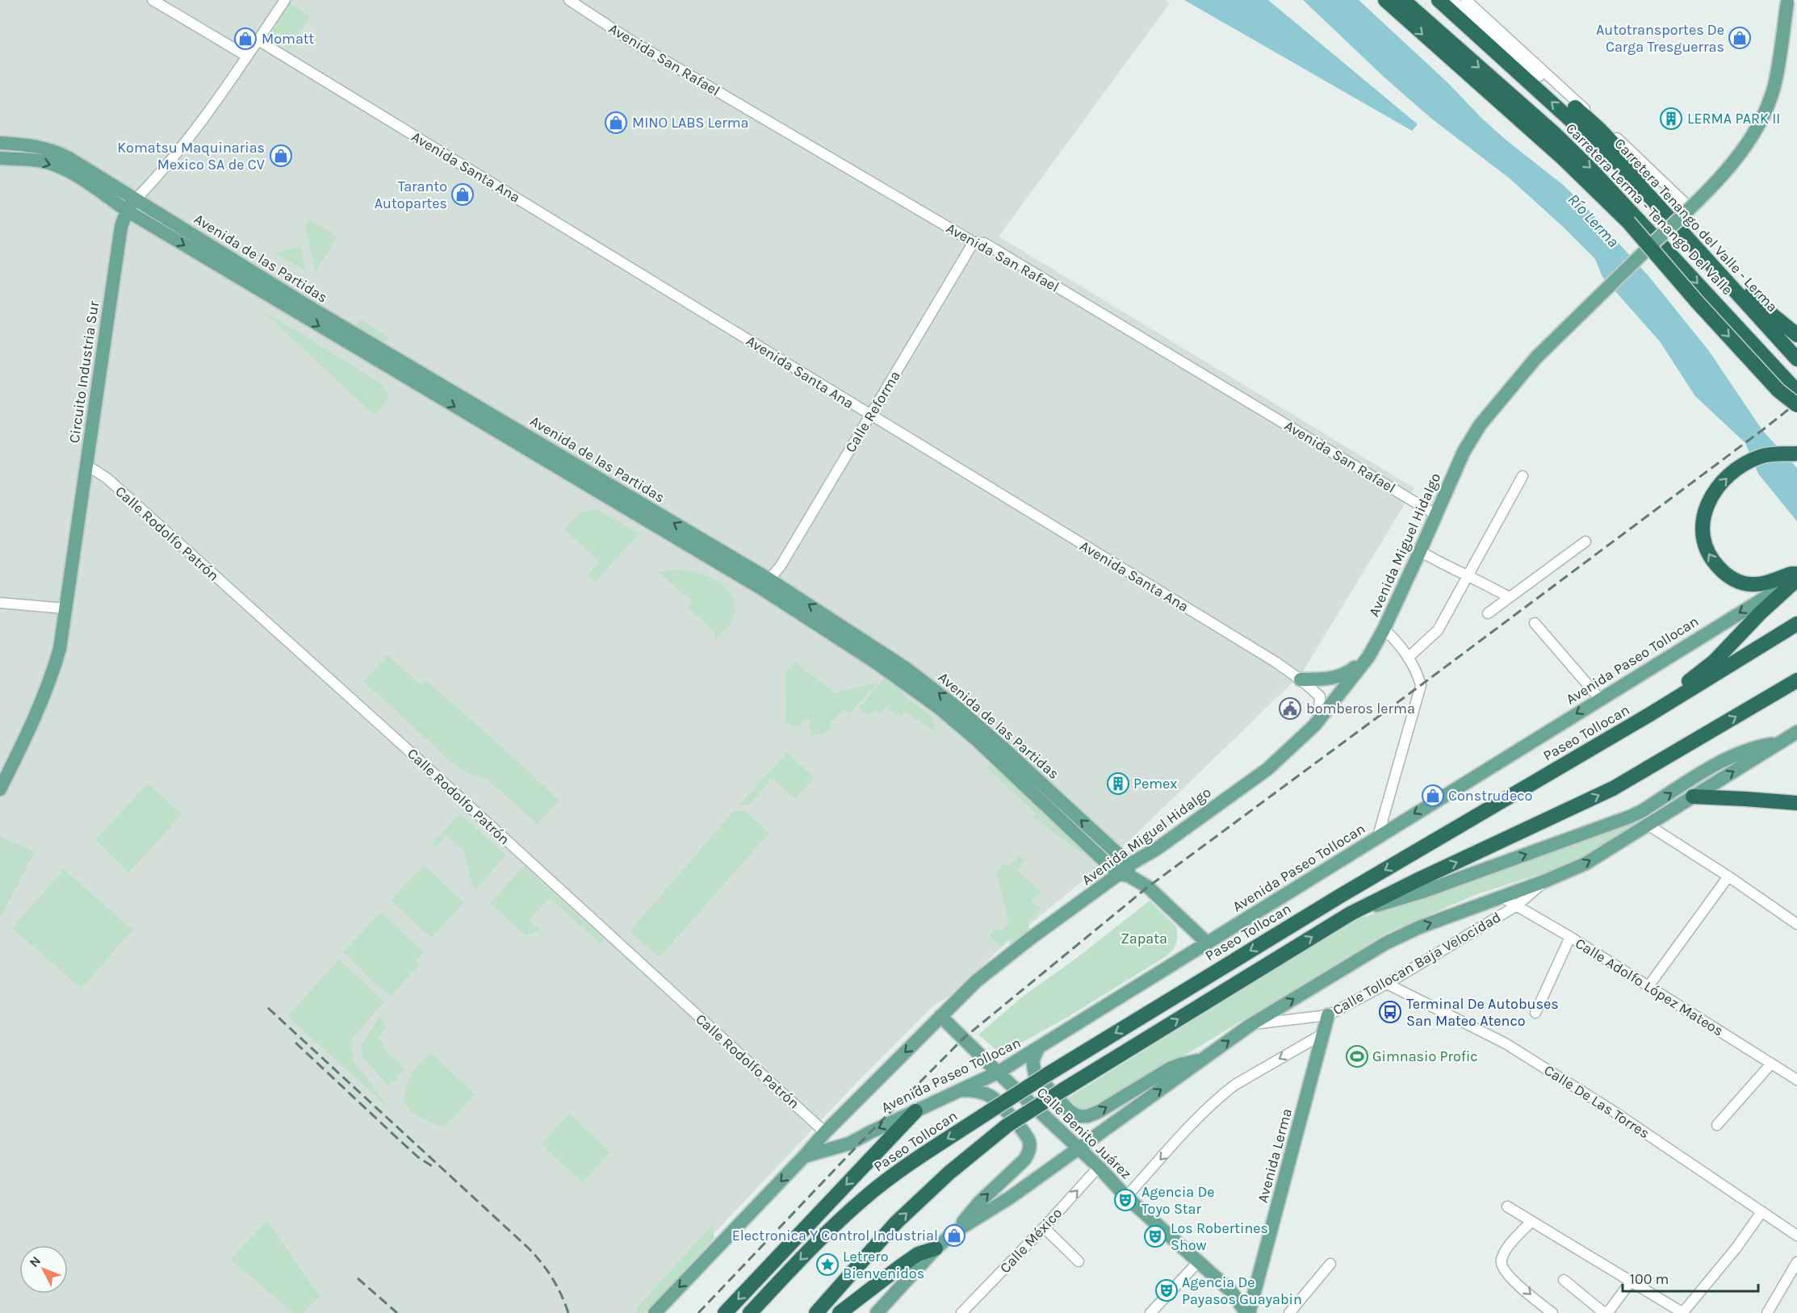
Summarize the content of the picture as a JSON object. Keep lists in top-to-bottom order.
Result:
{
  "streets": {
    "highway": ["Carretera Lerma - Tenango Del Valle", "Carretera Tenango del Valle - Lerma", "Paseo Tollocan"],
    "main road": [
      "Avenida de las Partidas",
      "Circuito Industria Sur",
      "Avenida Miguel Hidalgo",
      "Avenida Paseo Tollocan",
      "Calle Benito Juárez",
      "Avenida Lerma"
    ],
    "street": [
      "Avenida San Rafael",
      "Avenida Santa Ana",
      "Calle Reforma",
      "Calle Rodolfo Patrón",
      "Calle Tollocan Baja Velocidad",
      "Calle Adolfo López Mateos",
      "Calle De Las Torres",
      "Calle México"
    ]
  },
  "crossings": [
    ["Avenida San Rafael", "Calle Reforma"],
    ["Avenida San Rafael", "Avenida Miguel Hidalgo"],
    ["Avenida Santa Ana", "Circuito Industria Sur"],
    ["Avenida Santa Ana", "Calle Reforma"],
    ["Avenida Santa Ana", "Avenida Miguel Hidalgo"],
    ["Avenida de las Partidas", "Circuito Industria Sur"],
    ["Avenida de las Partidas", "Calle Reforma"],
    ["Avenida de las Partidas", "Avenida Miguel Hidalgo"],
    ["Avenida de las Partidas", "Avenida Paseo Tollocan"],
    ["Circuito Industria Sur", "Calle Rodolfo Patrón"],
    ["Calle Rodolfo Patrón", "Avenida Paseo Tollocan"],
    ["Avenida Miguel Hidalgo", "Avenida Paseo Tollocan"],
    ["Avenida Miguel Hidalgo", "Calle Benito Juárez"],
    ["Avenida Paseo Tollocan", "Calle Benito Juárez"],
    ["Calle Tollocan Baja Velocidad", "Calle Adolfo López Mateos"],
    ["Calle Tollocan Baja Velocidad", "Calle De Las Torres"],
    ["Calle Tollocan Baja Velocidad", "Avenida Lerma"],
    ["Calle Benito Juárez", "Avenida Lerma"],
    ["Calle Benito Juárez", "Calle México"]
  ],
  "one_way": ["Calle México"],
  "water": ["Río Lerma"],
  "parks": ["Zapata"],
  "places": {
    "shop": [
      "Autotransportes De Carga Tresguerras",
      "Momatt",
      "MINO LABS Lerma",
      "Komatsu Maquinarias Mexico SA de CV",
      "Taranto Autopartes",
      "Construdeco",
      "Electronica Y Control Industrial"
    ],
    "building": ["LERMA PARK II", "Pemex"],
    "public building": ["bomberos lerma"],
    "bus stop": ["Terminal De Autobuses San Mateo Atenco"],
    "sports": ["Gimnasio Profic"],
    "theatre": ["Agencia De Toyo Star", "Los Robertines Show", "Agencia De Payasos Guayabin"],
    "place": ["Letrero Bienvenidos"]
  },
  "scale_bar": "100 m",
  "north": "top left"
}
